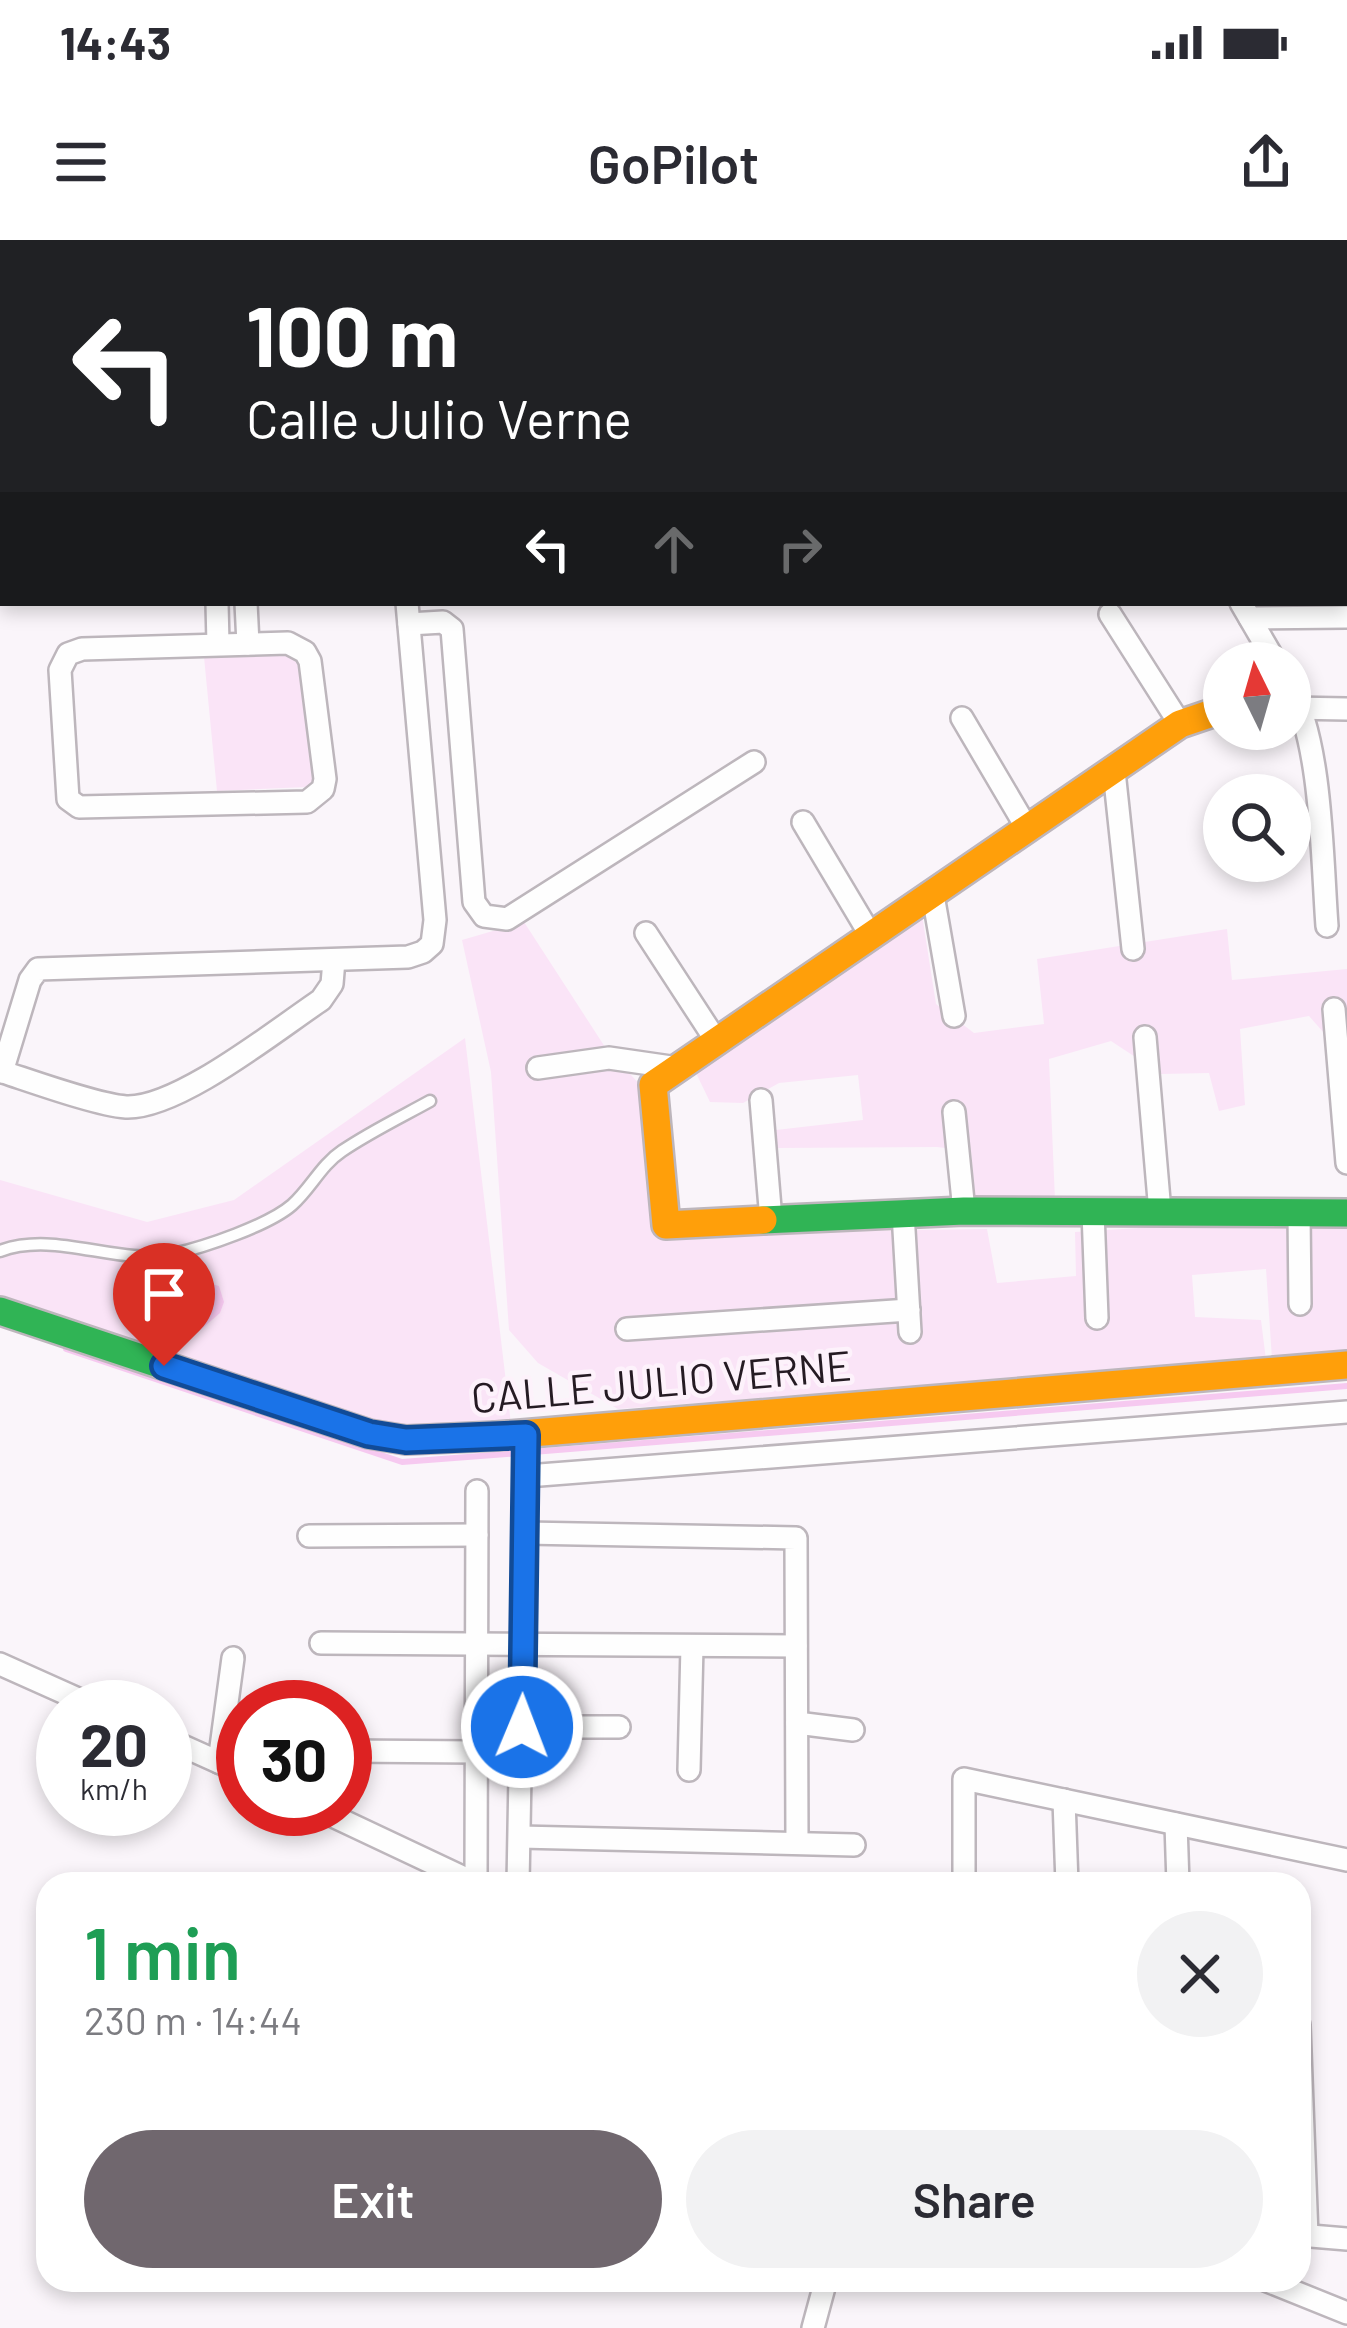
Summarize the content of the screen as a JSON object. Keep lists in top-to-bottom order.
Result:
{
  "streets": {
    "street": ["CALLE JULIO VERNE"]
  },
  "north": "top",
  "page": {
    "status": "14:43",
    "header": "GoPilot",
    "turn": ["100 m", "Calle Julio Verne"],
    "speed": "20 km/h",
    "limit": "30",
    "heading": ["1 min", "230 m · 14:44"],
    "buttons": ["Exit", "Share"]
  }
}
